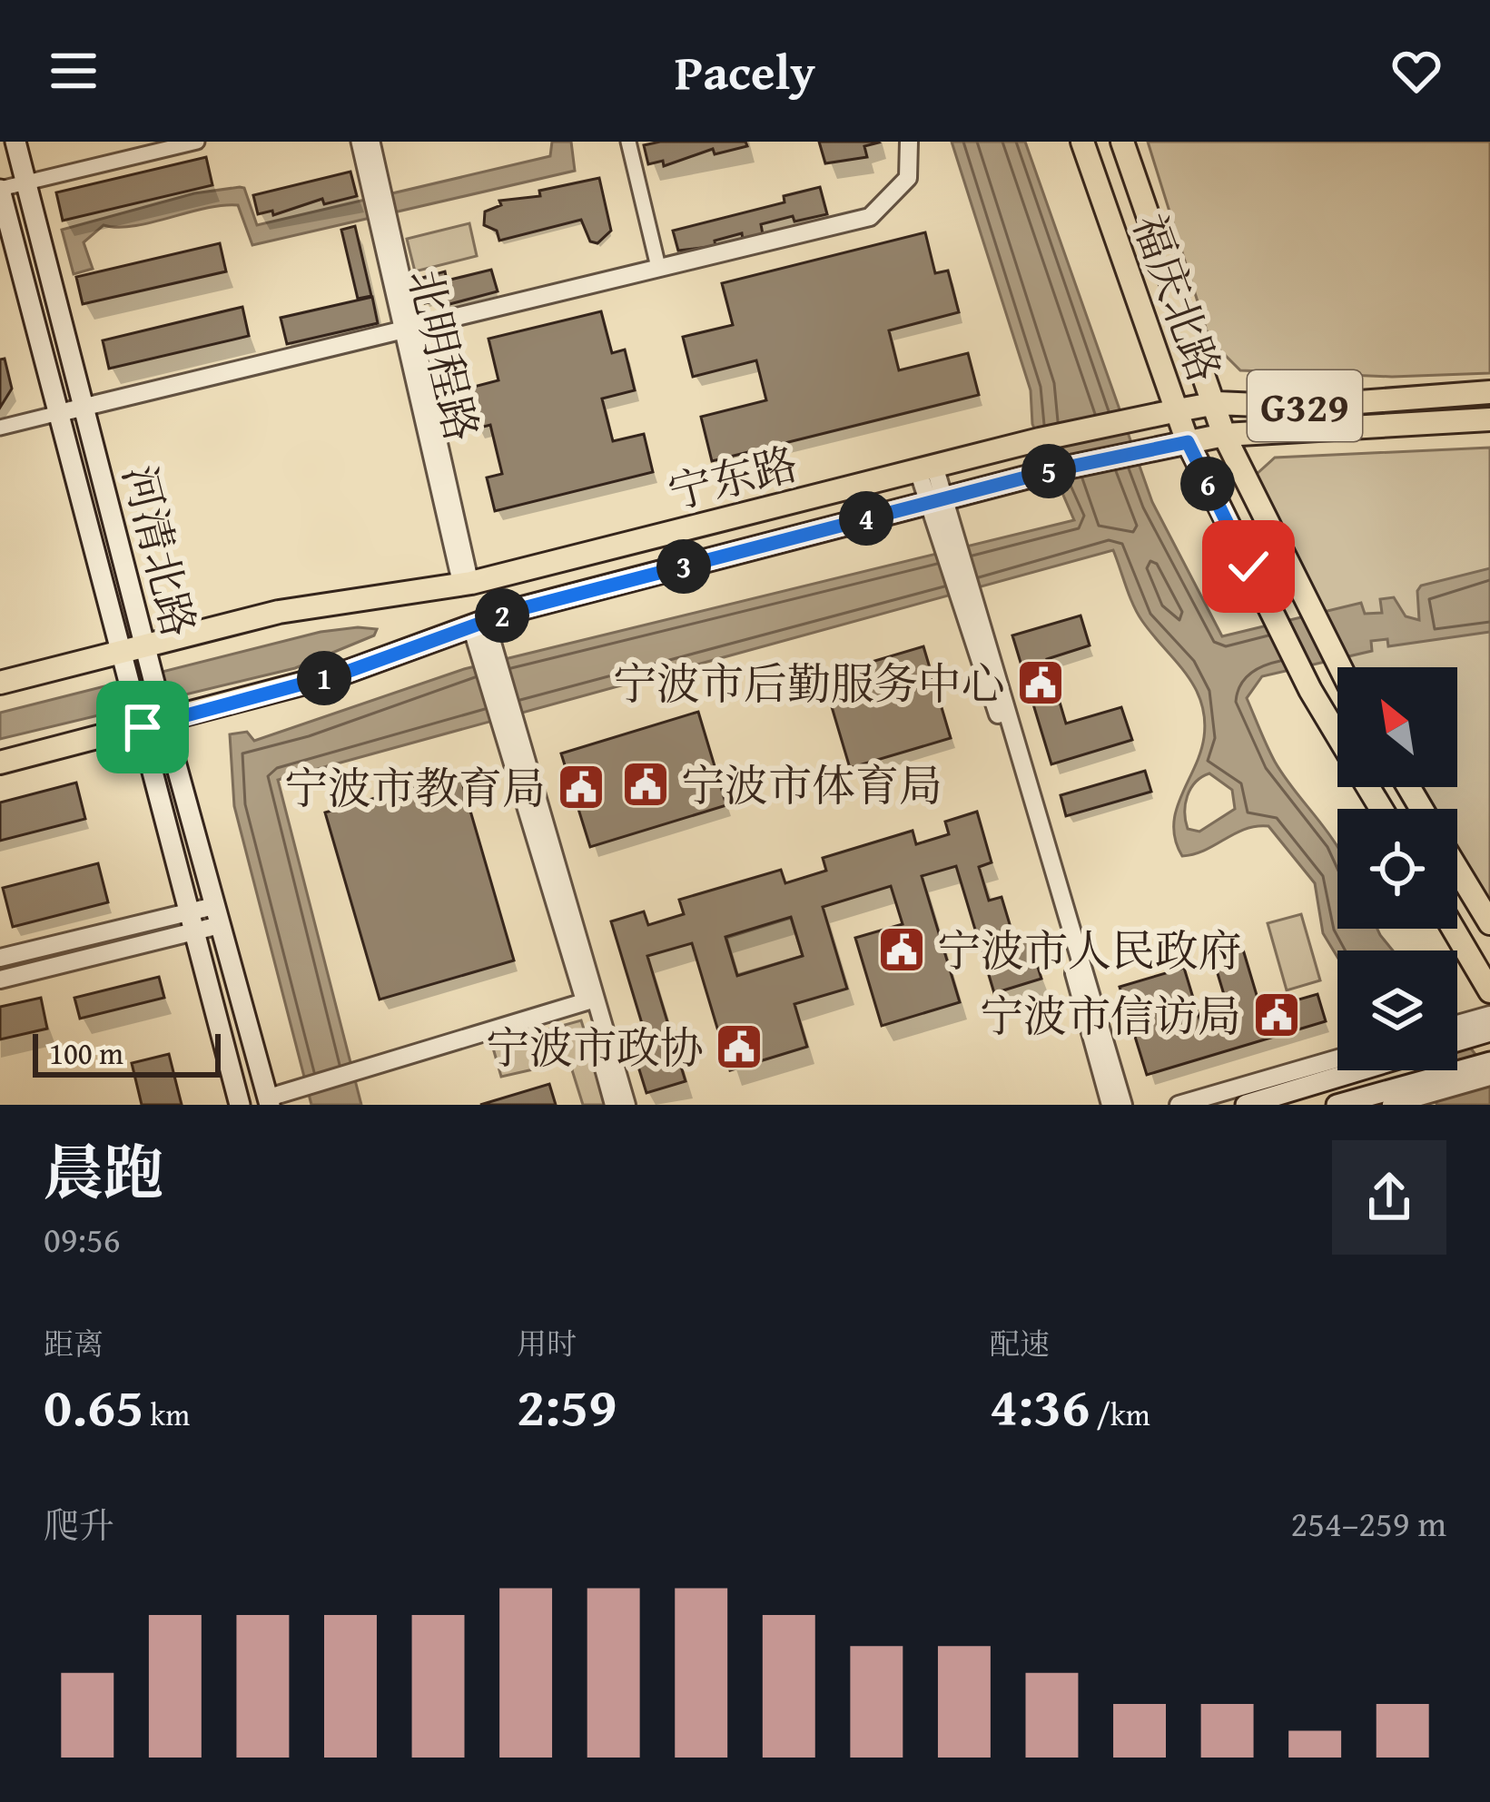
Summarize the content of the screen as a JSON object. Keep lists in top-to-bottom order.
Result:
{
  "streets": {
    "main road": [
      "福庆北路",
      "G329",
      "宁东路",
      "河清北路"
    ],
    "street": ["北明程路"]
  },
  "crossings": [
    ["福庆北路", "宁东路"],
    ["北明程路", "宁东路"],
    ["宁东路", "河清北路"]
  ],
  "places": {
    "public building": [
      "宁波市后勤服务中心",
      "宁波市体育局",
      "宁波市教育局",
      "宁波市人民政府",
      "宁波市信访局",
      "宁波市政协"
    ]
  },
  "scale_bar": "100 m",
  "north": "top left",
  "page": {
    "header": "Pacely",
    "pins": [
      "5",
      "6",
      "4",
      "3",
      "2",
      "1"
    ],
    "scale": "100 m",
    "heading": ["晨跑", "09:56"],
    "stats": [
      ["距离", "0.65 km"],
      ["用时", "2:59"],
      ["配速", "4:36 /km"]
    ],
    "chart": ["爬升", "254–259 m"]
  }
}
